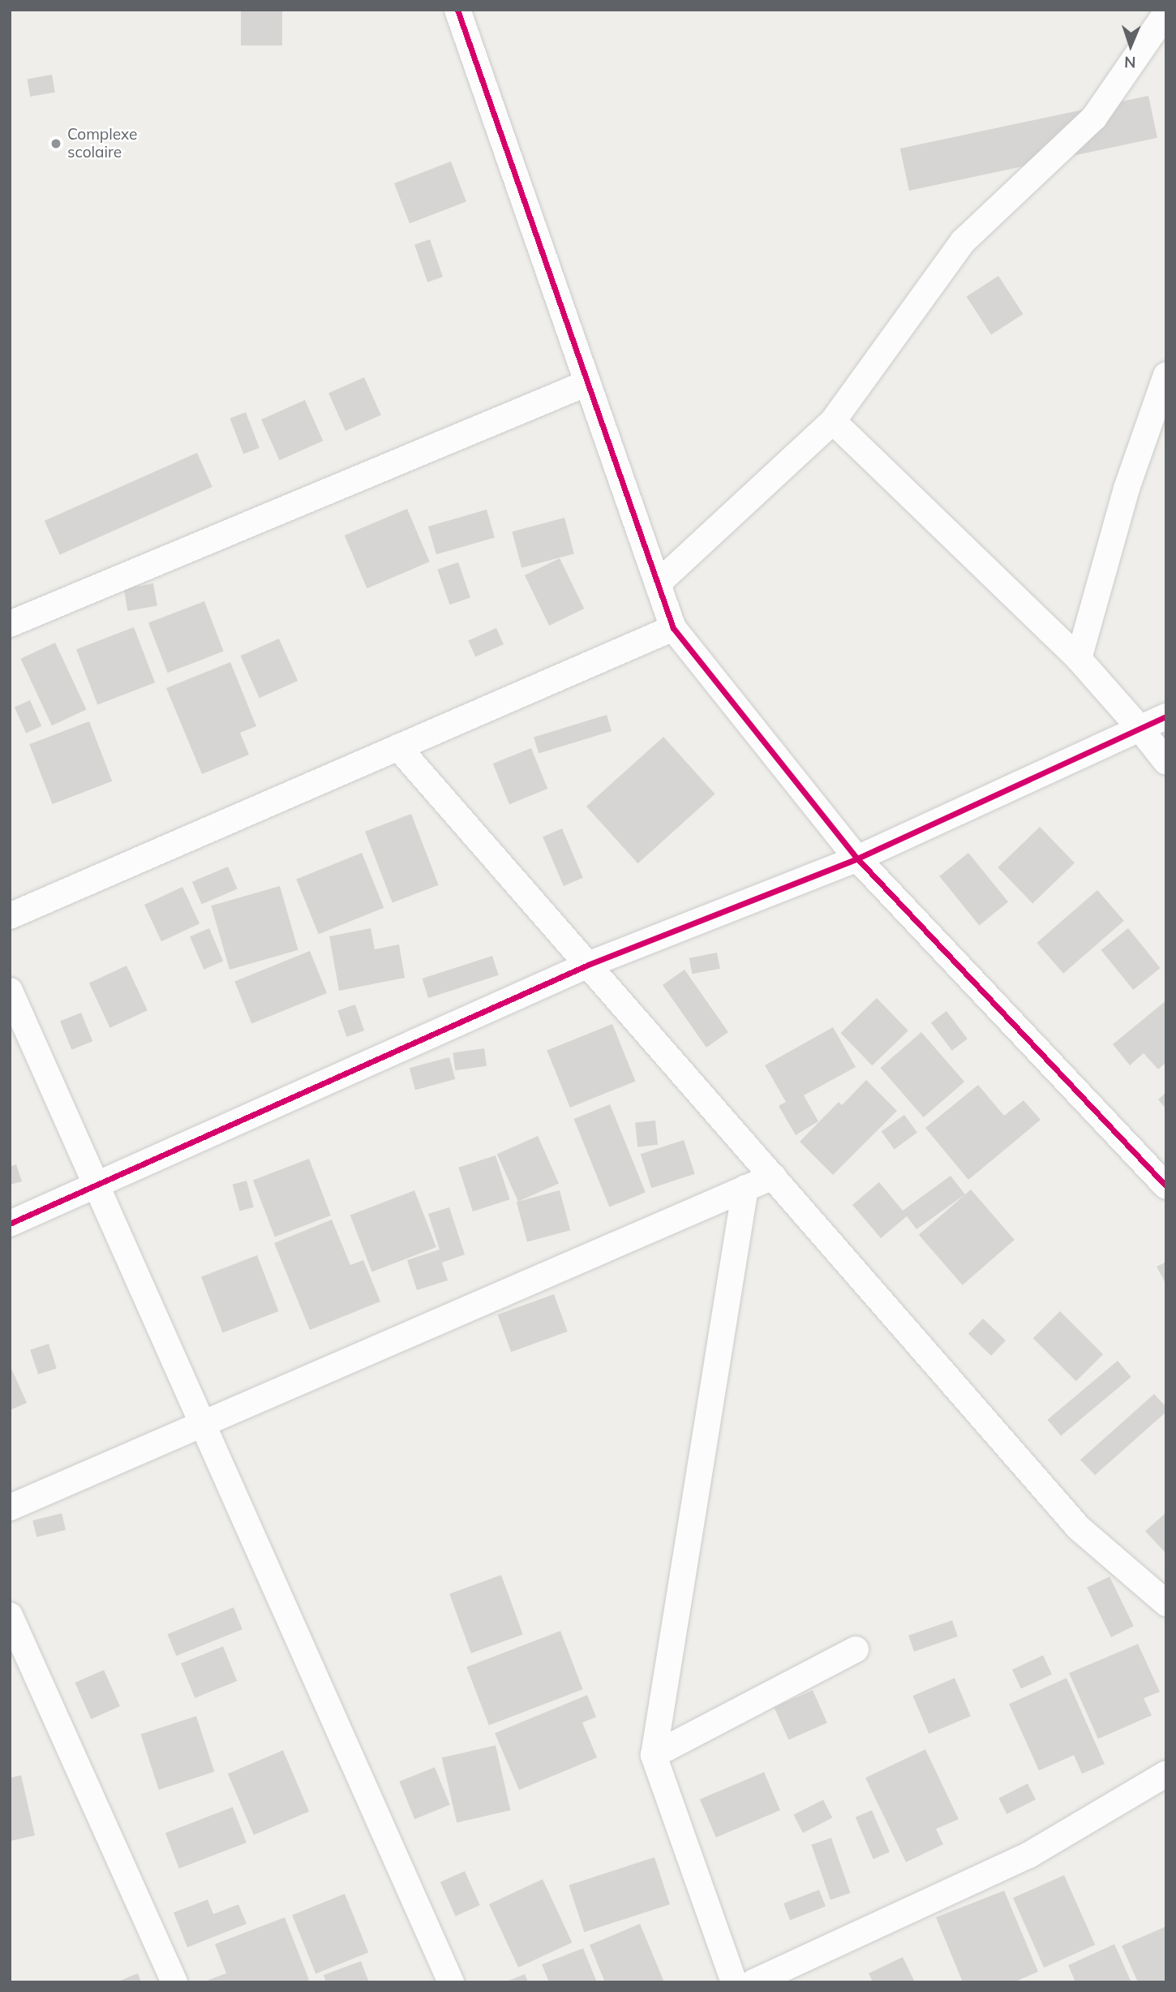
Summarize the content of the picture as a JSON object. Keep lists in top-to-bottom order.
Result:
{
  "places": ["Complexe scolaire"],
  "north": "bottom"
}
